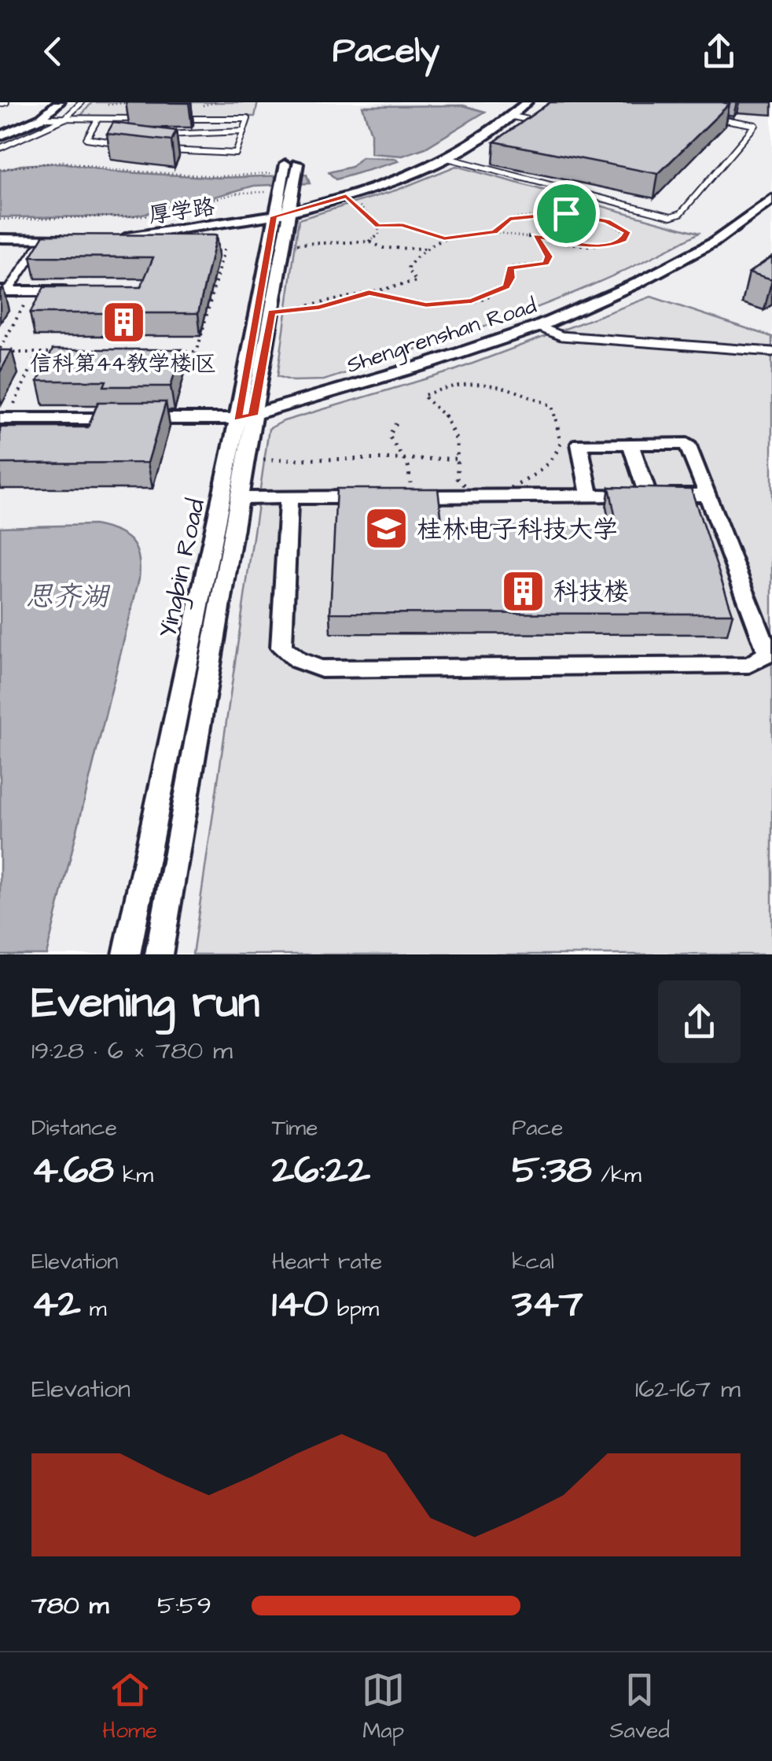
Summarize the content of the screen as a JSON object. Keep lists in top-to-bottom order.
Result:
{
  "streets": {
    "street": ["厚学路", "Shengrenshan Road", "Yingbin Road"]
  },
  "crossings": [
    ["厚学路", "Yingbin Road"],
    ["Shengrenshan Road", "Yingbin Road"]
  ],
  "water": ["思齐湖"],
  "places": {
    "building": ["信科第44教学楼1区", "科技楼"],
    "school or university": ["桂林电子科技大学"]
  },
  "page": {
    "header": "Pacely",
    "heading": ["Evening run", "19:28 · 6 × 780 m"],
    "stats": [
      ["Distance", "4.68 km"],
      ["Time", "26:22"],
      ["Pace", "5:38 /km"],
      ["Elevation", "42 m"],
      ["Heart rate", "140 bpm"],
      ["kcal", "347"]
    ],
    "chart": ["Elevation", "162–167 m"],
    "list": [
      {
        "name": "780 m",
        "note": "5:59"
      }
    ],
    "tabs": ["Home", "Map", "Saved"]
  }
}
